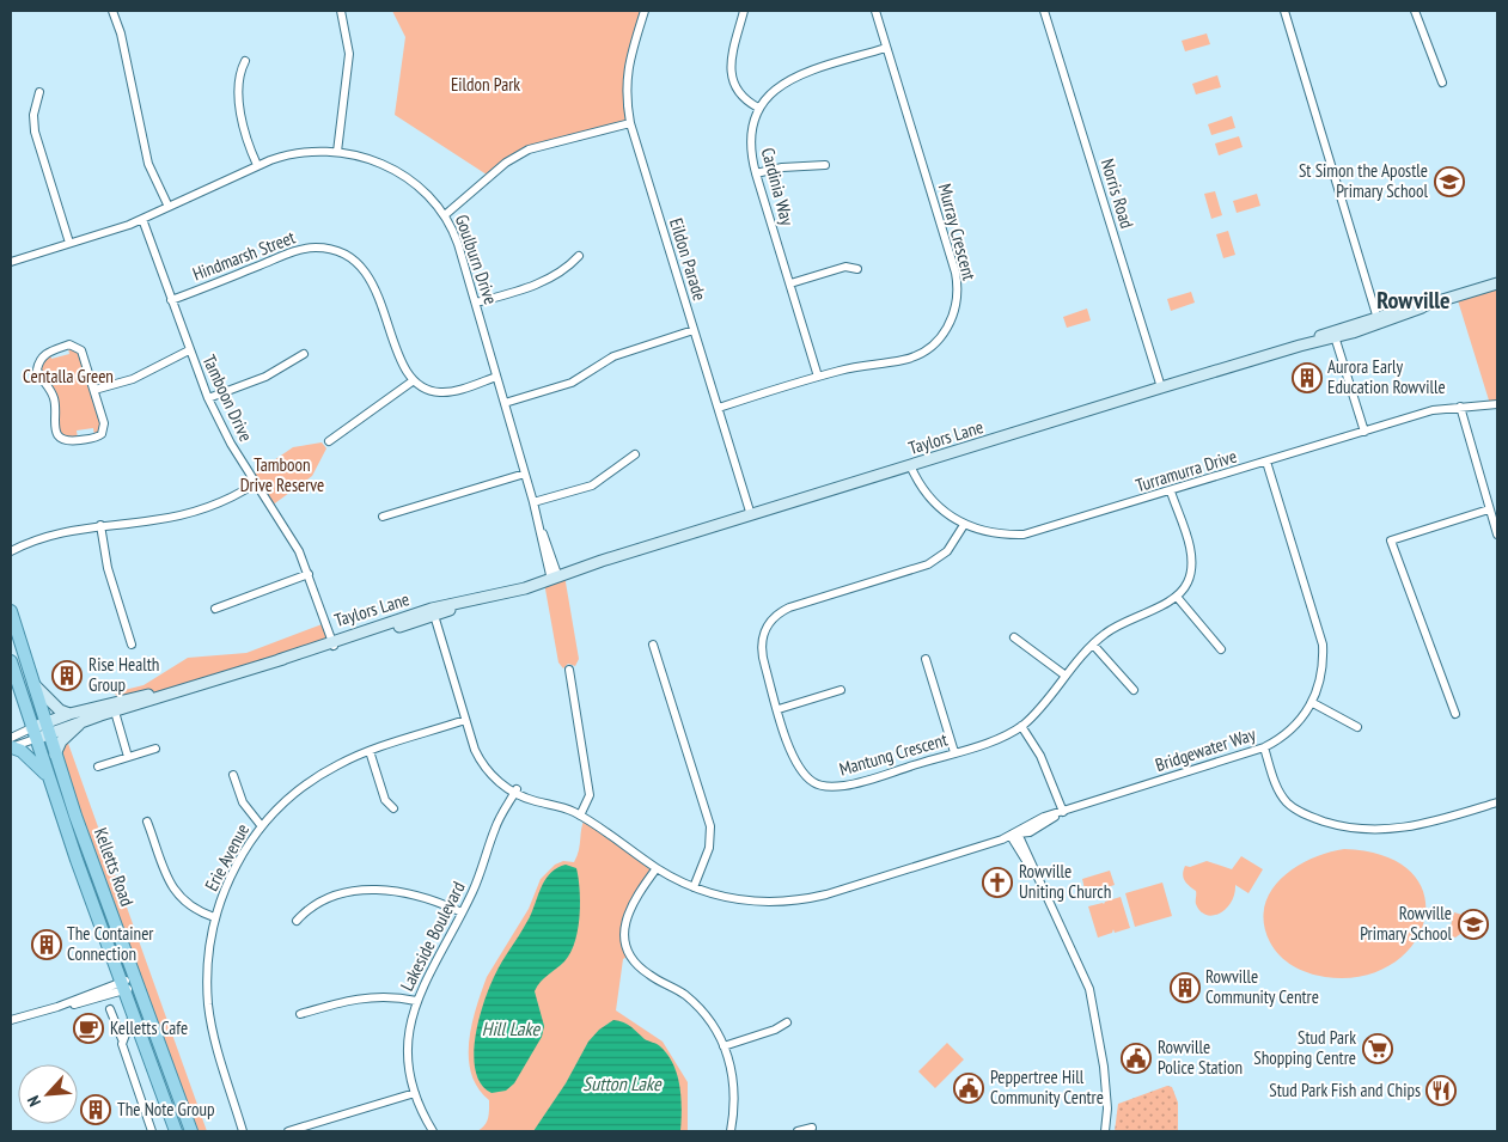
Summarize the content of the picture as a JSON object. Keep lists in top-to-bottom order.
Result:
{
  "streets": {
    "main road": ["Taylors Lane", "Kelletts Road"],
    "street": [
      "Cardinia Way",
      "Norris Road",
      "Murray Crescent",
      "Hindmarsh Street",
      "Goulburn Drive",
      "Eildon Parade",
      "Tamboon Drive",
      "Turramurra Drive",
      "Bridgewater Way",
      "Mantung Crescent",
      "Erie Avenue",
      "Lakeside Boulevard"
    ]
  },
  "crossings": [
    ["Cardinia Way", "Murray Crescent"],
    ["Norris Road", "Taylors Lane"],
    ["Murray Crescent", "Eildon Parade"],
    ["Hindmarsh Street", "Tamboon Drive"],
    ["Goulburn Drive", "Tamboon Drive"],
    ["Goulburn Drive", "Taylors Lane"],
    ["Eildon Parade", "Taylors Lane"],
    ["Tamboon Drive", "Taylors Lane"],
    ["Taylors Lane", "Turramurra Drive"],
    ["Taylors Lane", "Bridgewater Way"],
    ["Taylors Lane", "Kelletts Road"],
    ["Turramurra Drive", "Bridgewater Way"],
    ["Turramurra Drive", "Mantung Crescent"],
    ["Bridgewater Way", "Erie Avenue"],
    ["Bridgewater Way", "Lakeside Boulevard"]
  ],
  "districts": ["Rowville"],
  "water": ["Hill Lake", "Sutton Lake"],
  "parks": ["Eildon Park", "Centalla Green", "Tamboon Drive Reserve"],
  "places": {
    "school or university": ["St Simon the Apostle Primary School", "Rowville Primary School"],
    "building": [
      "Aurora Early Education Rowville",
      "Rise Health Group",
      "The Container Connection",
      "Rowville Community Centre",
      "The Note Group"
    ],
    "church": ["Rowville Uniting Church"],
    "cafe": ["Kelletts Cafe"],
    "supermarket": ["Stud Park Shopping Centre"],
    "public building": ["Rowville Police Station", "Peppertree Hill Community Centre"],
    "restaurant": ["Stud Park Fish and Chips"]
  },
  "north": "bottom left"
}
